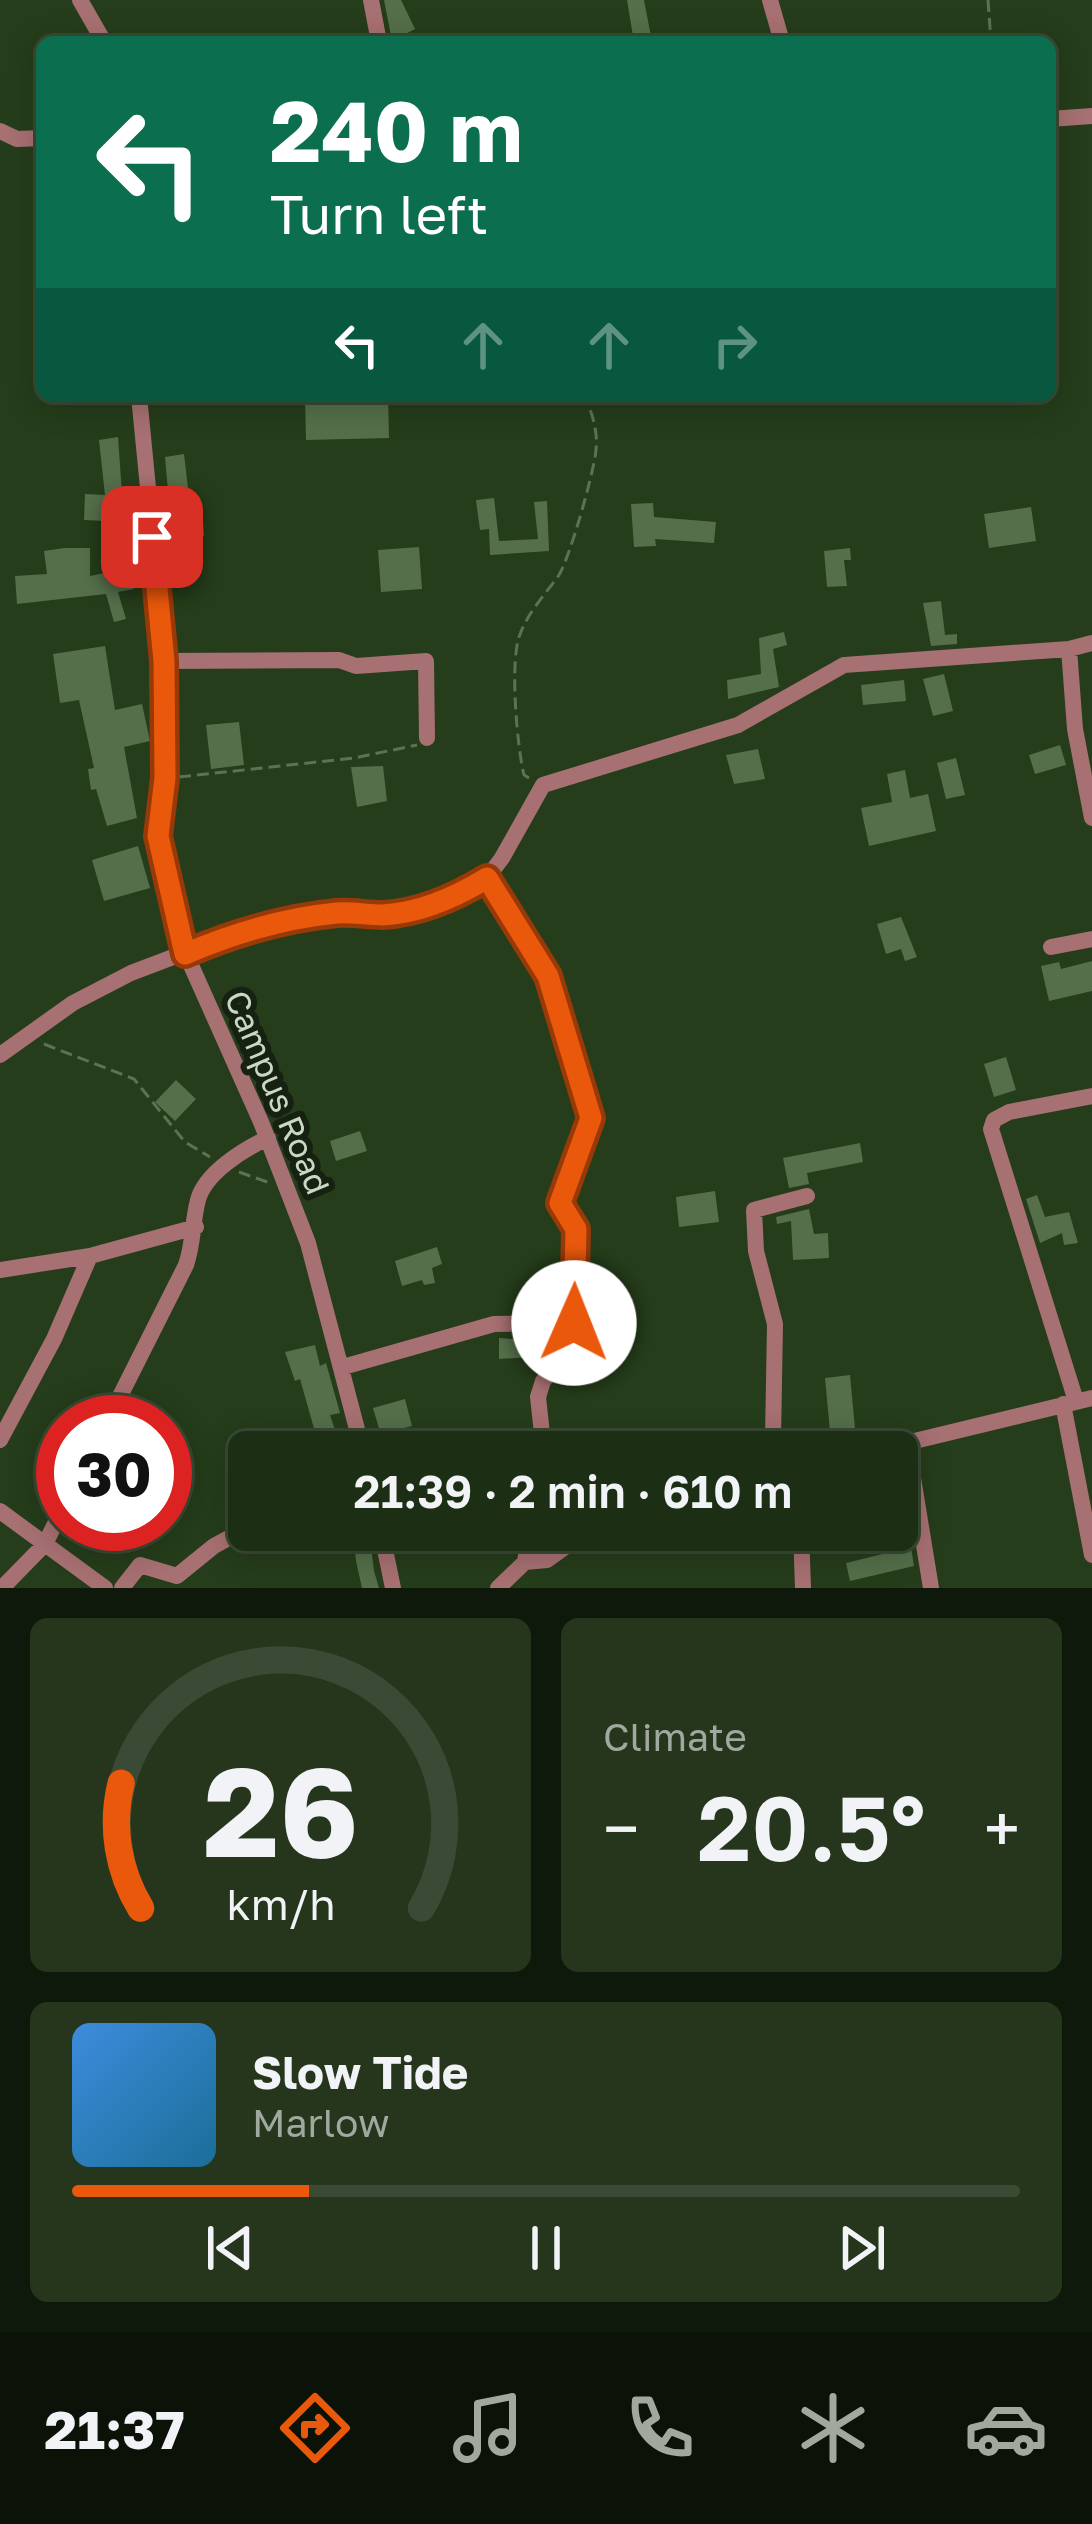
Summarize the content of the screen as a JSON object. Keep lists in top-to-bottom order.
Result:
{
  "streets": {
    "street": ["Campus Road"]
  },
  "page": {
    "turn": ["240 m", "Turn left"],
    "limit": "30",
    "trip": "21:39 · 2 min · 610 m",
    "tile": "Climate",
    "heat": ["−", "20.5°", "+"],
    "song": ["Slow Tide", "Marlow"],
    "tabs": "21:37",
    "gauge": ["26", "km/h"]
  }
}
